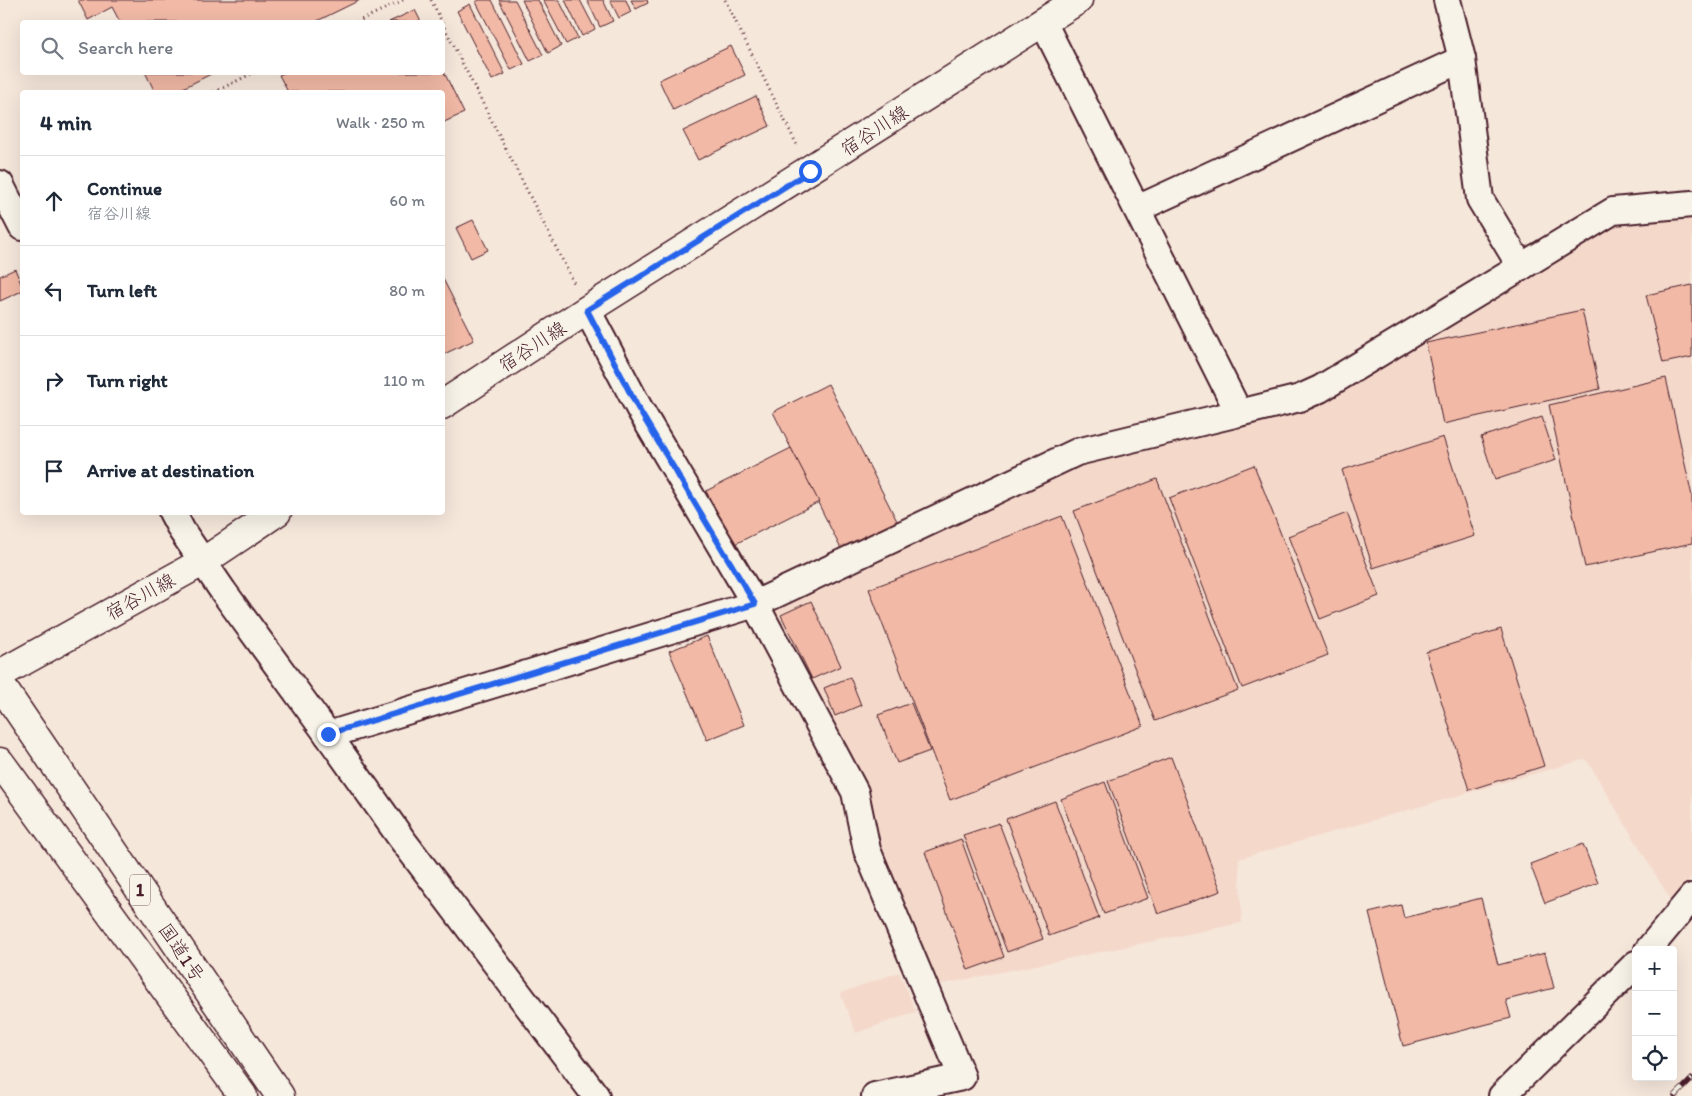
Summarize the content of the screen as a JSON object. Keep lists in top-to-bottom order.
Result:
{
  "streets": {
    "main road": ["宿谷川線", "1", "国道1号"]
  },
  "page": {
    "search": "Search here",
    "heading": ["4 min", "Walk · 250 m"],
    "list": [
      ["Continue", "宿谷川線", "60 m"],
      ["Turn left", "80 m"],
      ["Turn right", "110 m"],
      "Arrive at destination"
    ],
    "map_buttons": ["+", "−"]
  }
}
